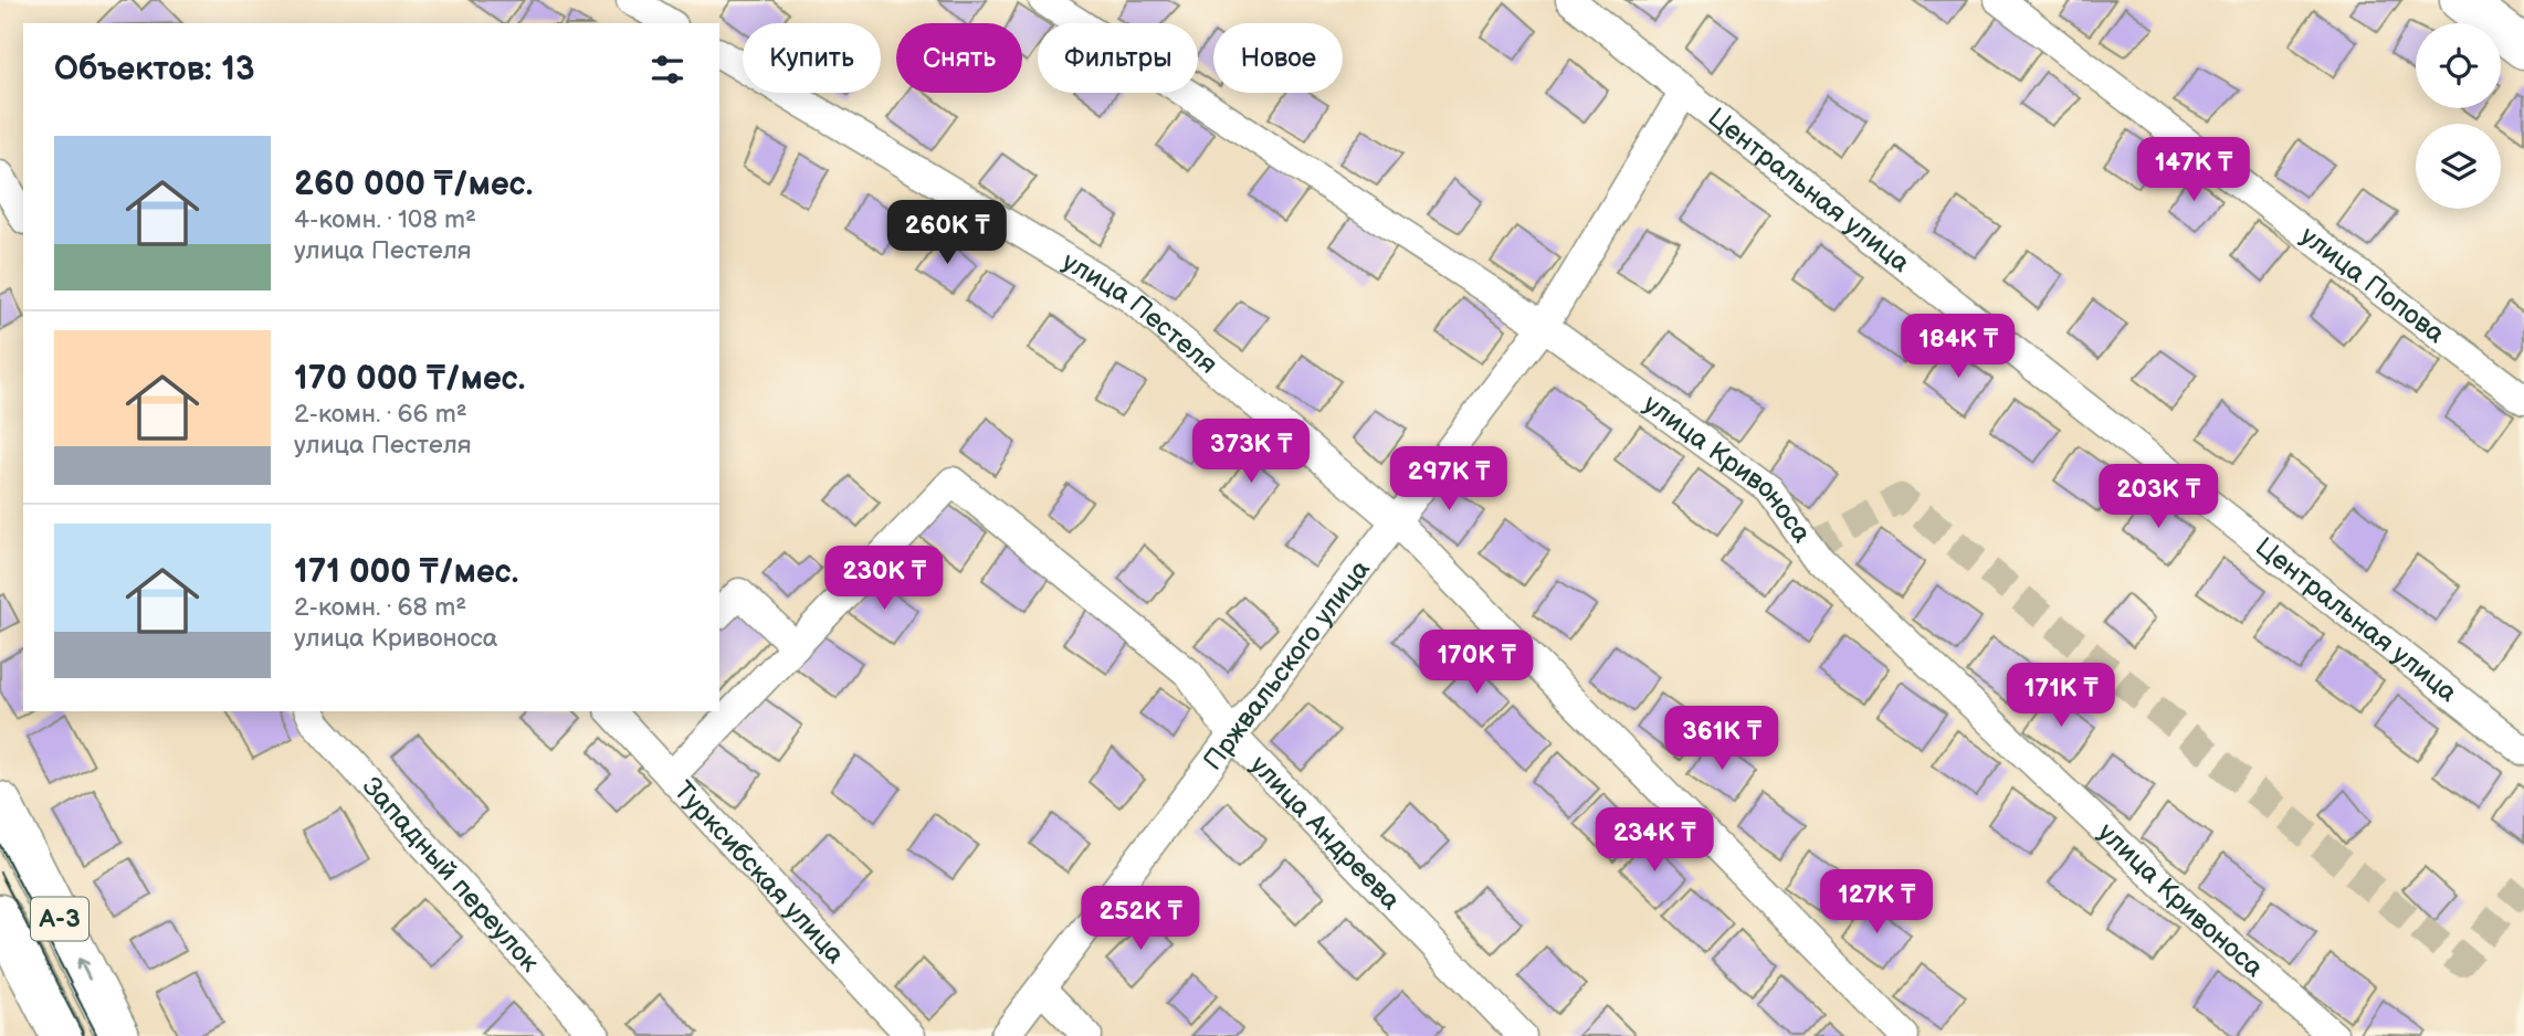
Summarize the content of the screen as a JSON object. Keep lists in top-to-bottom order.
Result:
{
  "streets": {
    "main road": ["А-3"],
    "street": [
      "Центральная улица",
      "улица Попова",
      "улица Пестеля",
      "улица Кривоноса",
      "Пржвальского улица",
      "улица Андреева",
      "Турксибская улица",
      "Западный переулок"
    ]
  },
  "crossings": [
    ["Центральная улица", "Пржвальского улица"],
    ["улица Пестеля", "Пржвальского улица"],
    ["улица Кривоноса", "Пржвальского улица"],
    ["Пржвальского улица", "улица Андреева"]
  ],
  "page": {
    "chip": [
      "Купить",
      "Снять",
      "Фильтры",
      "Новое"
    ],
    "heading": "Объектов: 13",
    "list": [
      {
        "name": "260 000 ₸/мес.",
        "note": "4-комн. · 108 m² · улица Пестеля"
      },
      {
        "name": "170 000 ₸/мес.",
        "note": "2-комн. · 66 m² · улица Пестеля"
      },
      {
        "name": "171 000 ₸/мес.",
        "note": "2-комн. · 68 m² · улица Кривоноса"
      }
    ],
    "price": [
      "147K ₸",
      "260K ₸",
      "184K ₸",
      "373K ₸",
      "297K ₸",
      "203K ₸",
      "230K ₸",
      "170K ₸",
      "171K ₸",
      "361K ₸",
      "234K ₸",
      "127K ₸",
      "252K ₸"
    ]
  }
}
